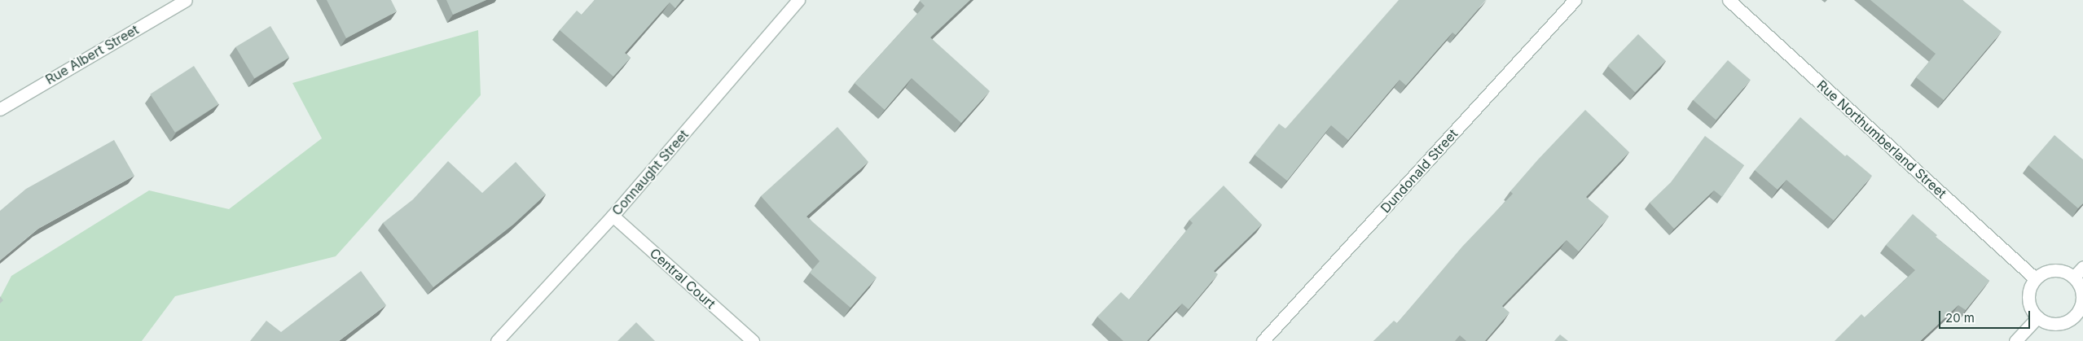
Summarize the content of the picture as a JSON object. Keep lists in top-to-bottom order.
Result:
{
  "streets": {
    "street": [
      "Rue Albert Street",
      "Rue Northumberland Street",
      "Dundonald Street",
      "Connaught Street",
      "Central Court"
    ]
  },
  "crossings": [
    ["Connaught Street", "Central Court"]
  ],
  "scale_bar": "20 m"
}
